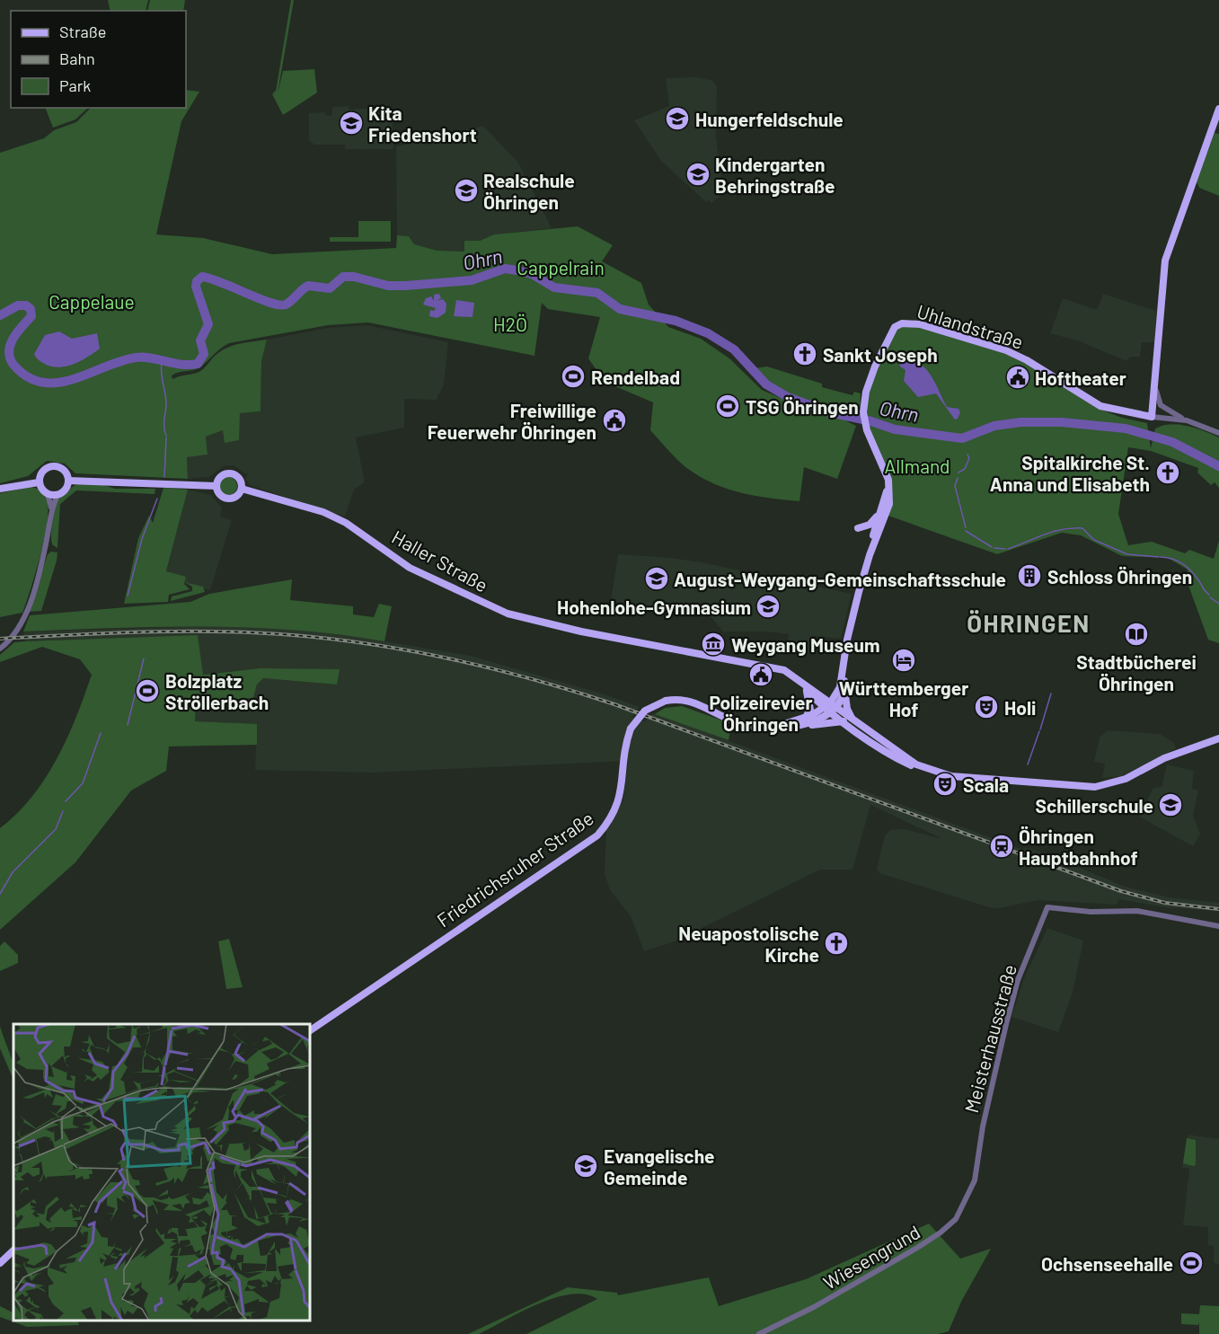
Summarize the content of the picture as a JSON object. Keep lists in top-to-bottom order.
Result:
{
  "streets": {
    "main road": ["Uhlandstraße", "Haller Straße", "Friedrichsruher Straße"],
    "street": ["Meisterhausstraße", "Wiesengrund"]
  },
  "crossings": [
    ["Haller Straße", "Friedrichsruher Straße"],
    ["Meisterhausstraße", "Wiesengrund"]
  ],
  "districts": ["ÖHRINGEN"],
  "water": ["Ohrn"],
  "parks": [
    "Cappelrain",
    "Cappelaue",
    "H2Ö",
    "Allmand"
  ],
  "places": {
    "school or university": [
      "Hungerfeldschule",
      "Kita Friedenshort",
      "Kindergarten Behringstraße",
      "Realschule Öhringen",
      "August-Weygang-Gemeinschaftsschule",
      "Hohenlohe-Gymnasium",
      "Schillerschule",
      "Evangelische Gemeinde"
    ],
    "church": ["Sankt Joseph", "Spitalkirche St. Anna und Elisabeth", "Neuapostolische Kirche"],
    "sports": [
      "Rendelbad",
      "TSG Öhringen",
      "Bolzplatz Ströllerbach",
      "Ochsenseehalle"
    ],
    "public building": ["Hoftheater", "Freiwillige Feuerwehr Öhringen", "Polizeirevier Öhringen"],
    "building": ["Schloss Öhringen"],
    "library": ["Stadtbücherei Öhringen"],
    "museum": ["Weygang Museum"],
    "hotel": ["Württemberger Hof"],
    "theatre": ["Holi", "Scala"],
    "station": ["Öhringen Hauptbahnhof"]
  },
  "legend": ["Straße", "Bahn", "Park"]
}
